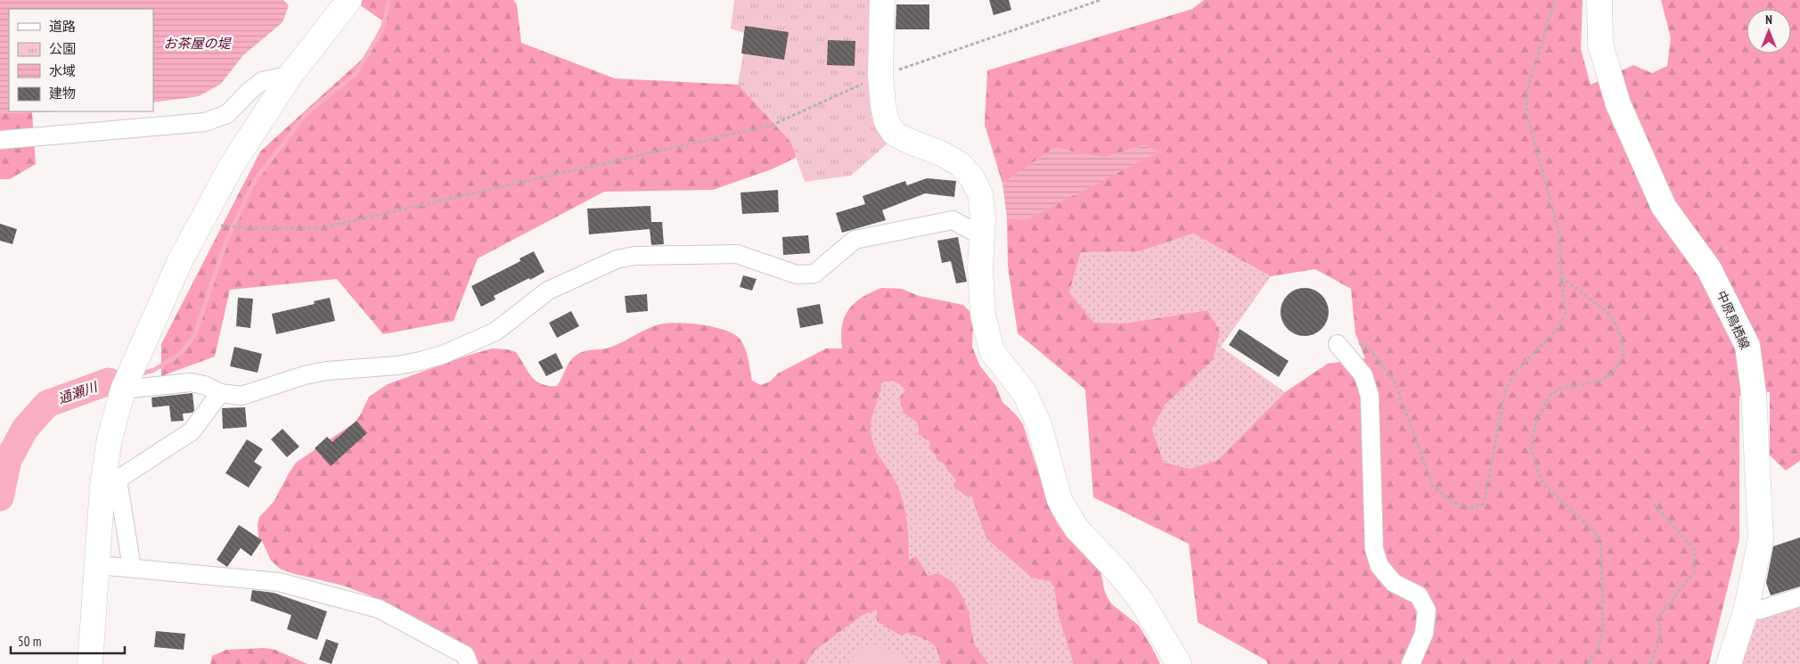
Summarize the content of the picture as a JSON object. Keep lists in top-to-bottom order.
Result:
{
  "streets": {
    "street": ["中原鳥栖線"]
  },
  "water": ["お茶屋の堤", "通瀬川"],
  "legend": [
    "道路",
    "公園",
    "水域",
    "建物"
  ],
  "scale_bar": "50 m",
  "north": "top"
}
